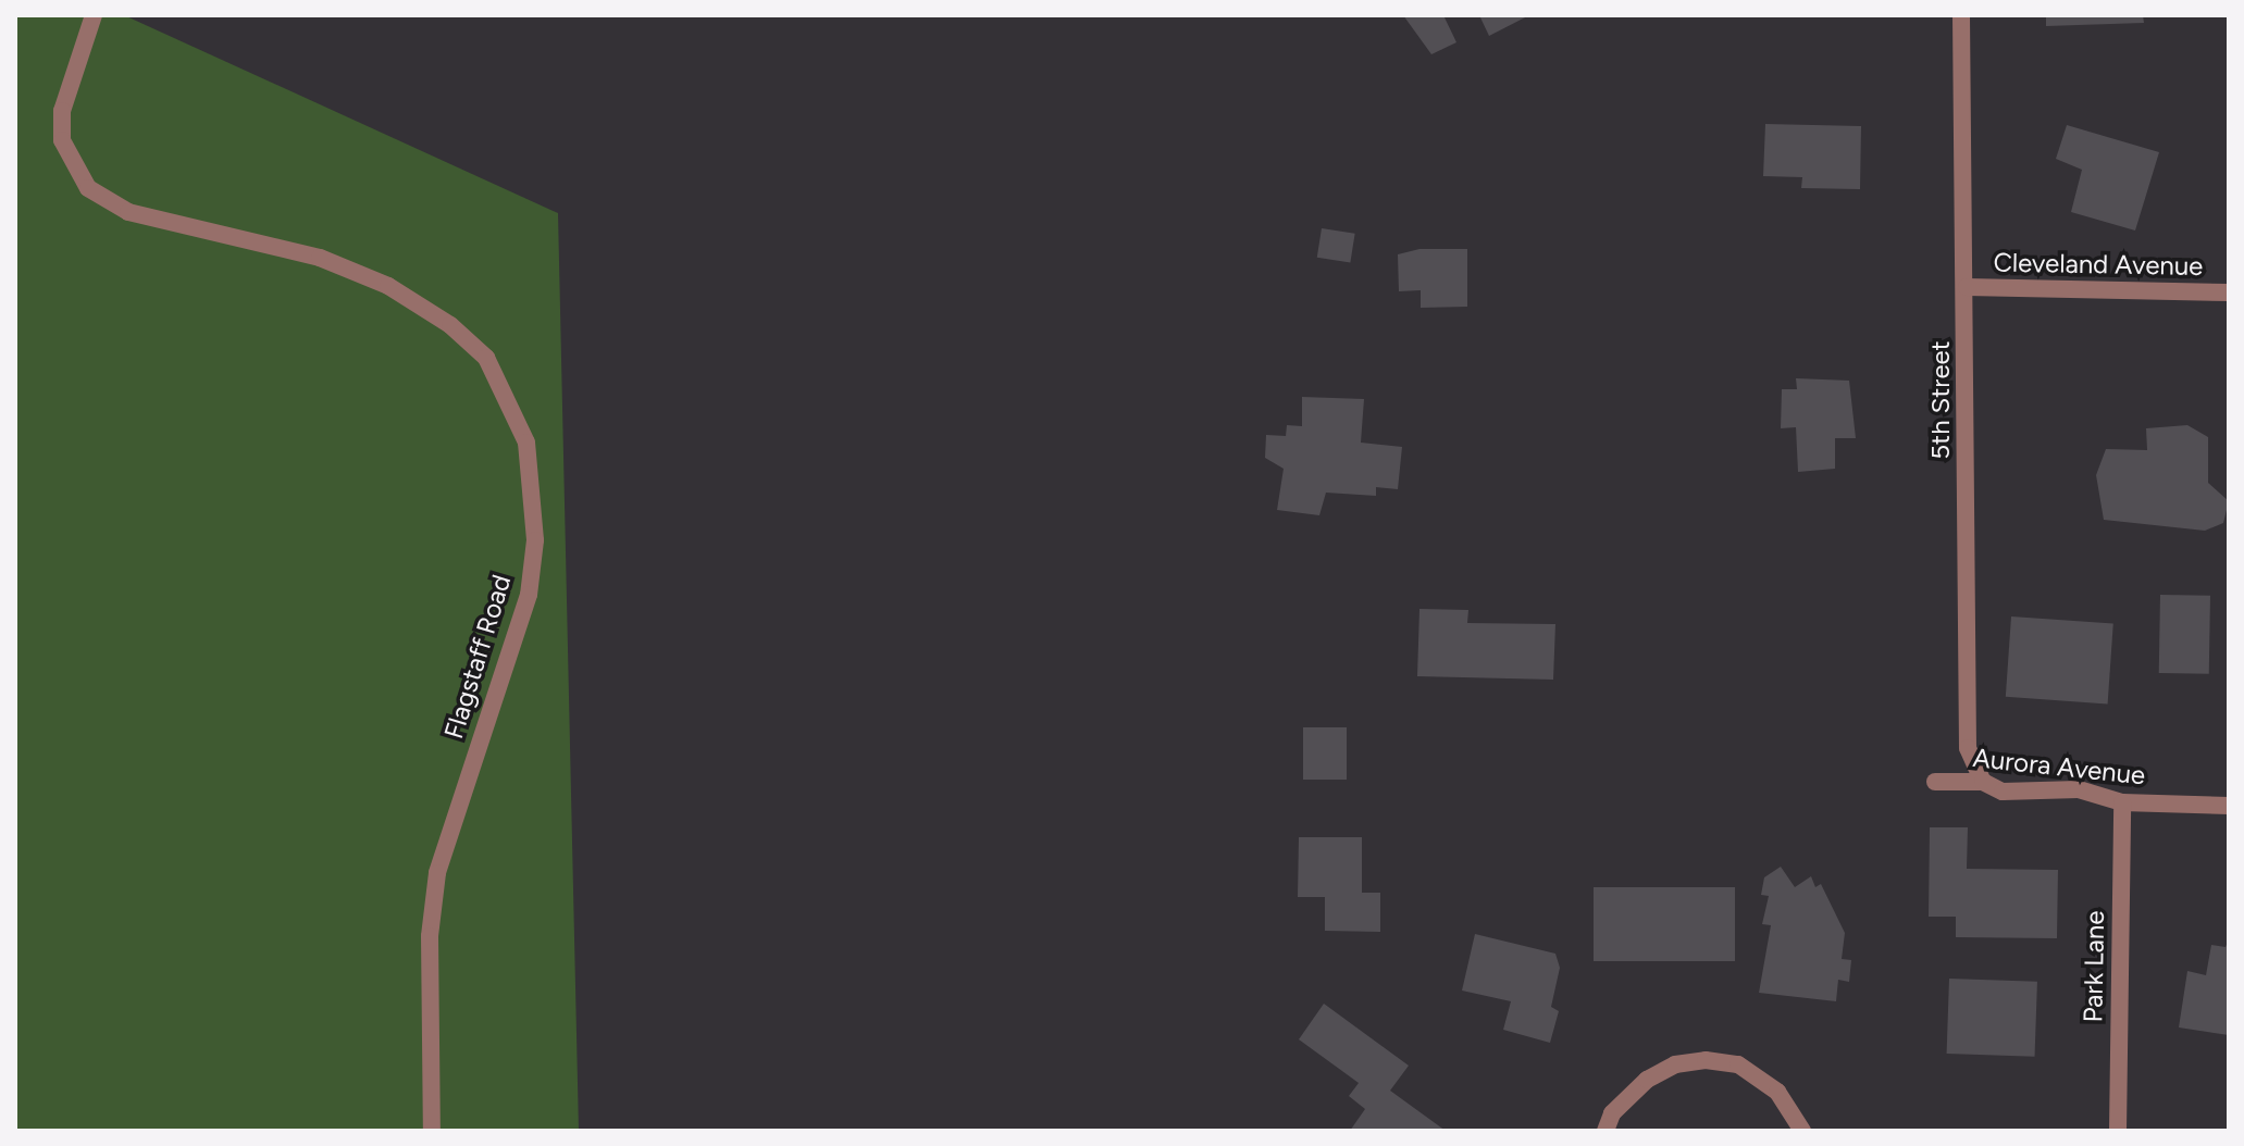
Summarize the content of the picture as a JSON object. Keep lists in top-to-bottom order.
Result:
{
  "streets": {
    "street": [
      "Cleveland Avenue",
      "5th Street",
      "Flagstaff Road",
      "Aurora Avenue",
      "Park Lane"
    ]
  },
  "crossings": [
    ["Cleveland Avenue", "5th Street"],
    ["5th Street", "Aurora Avenue"],
    ["Aurora Avenue", "Park Lane"]
  ]
}
